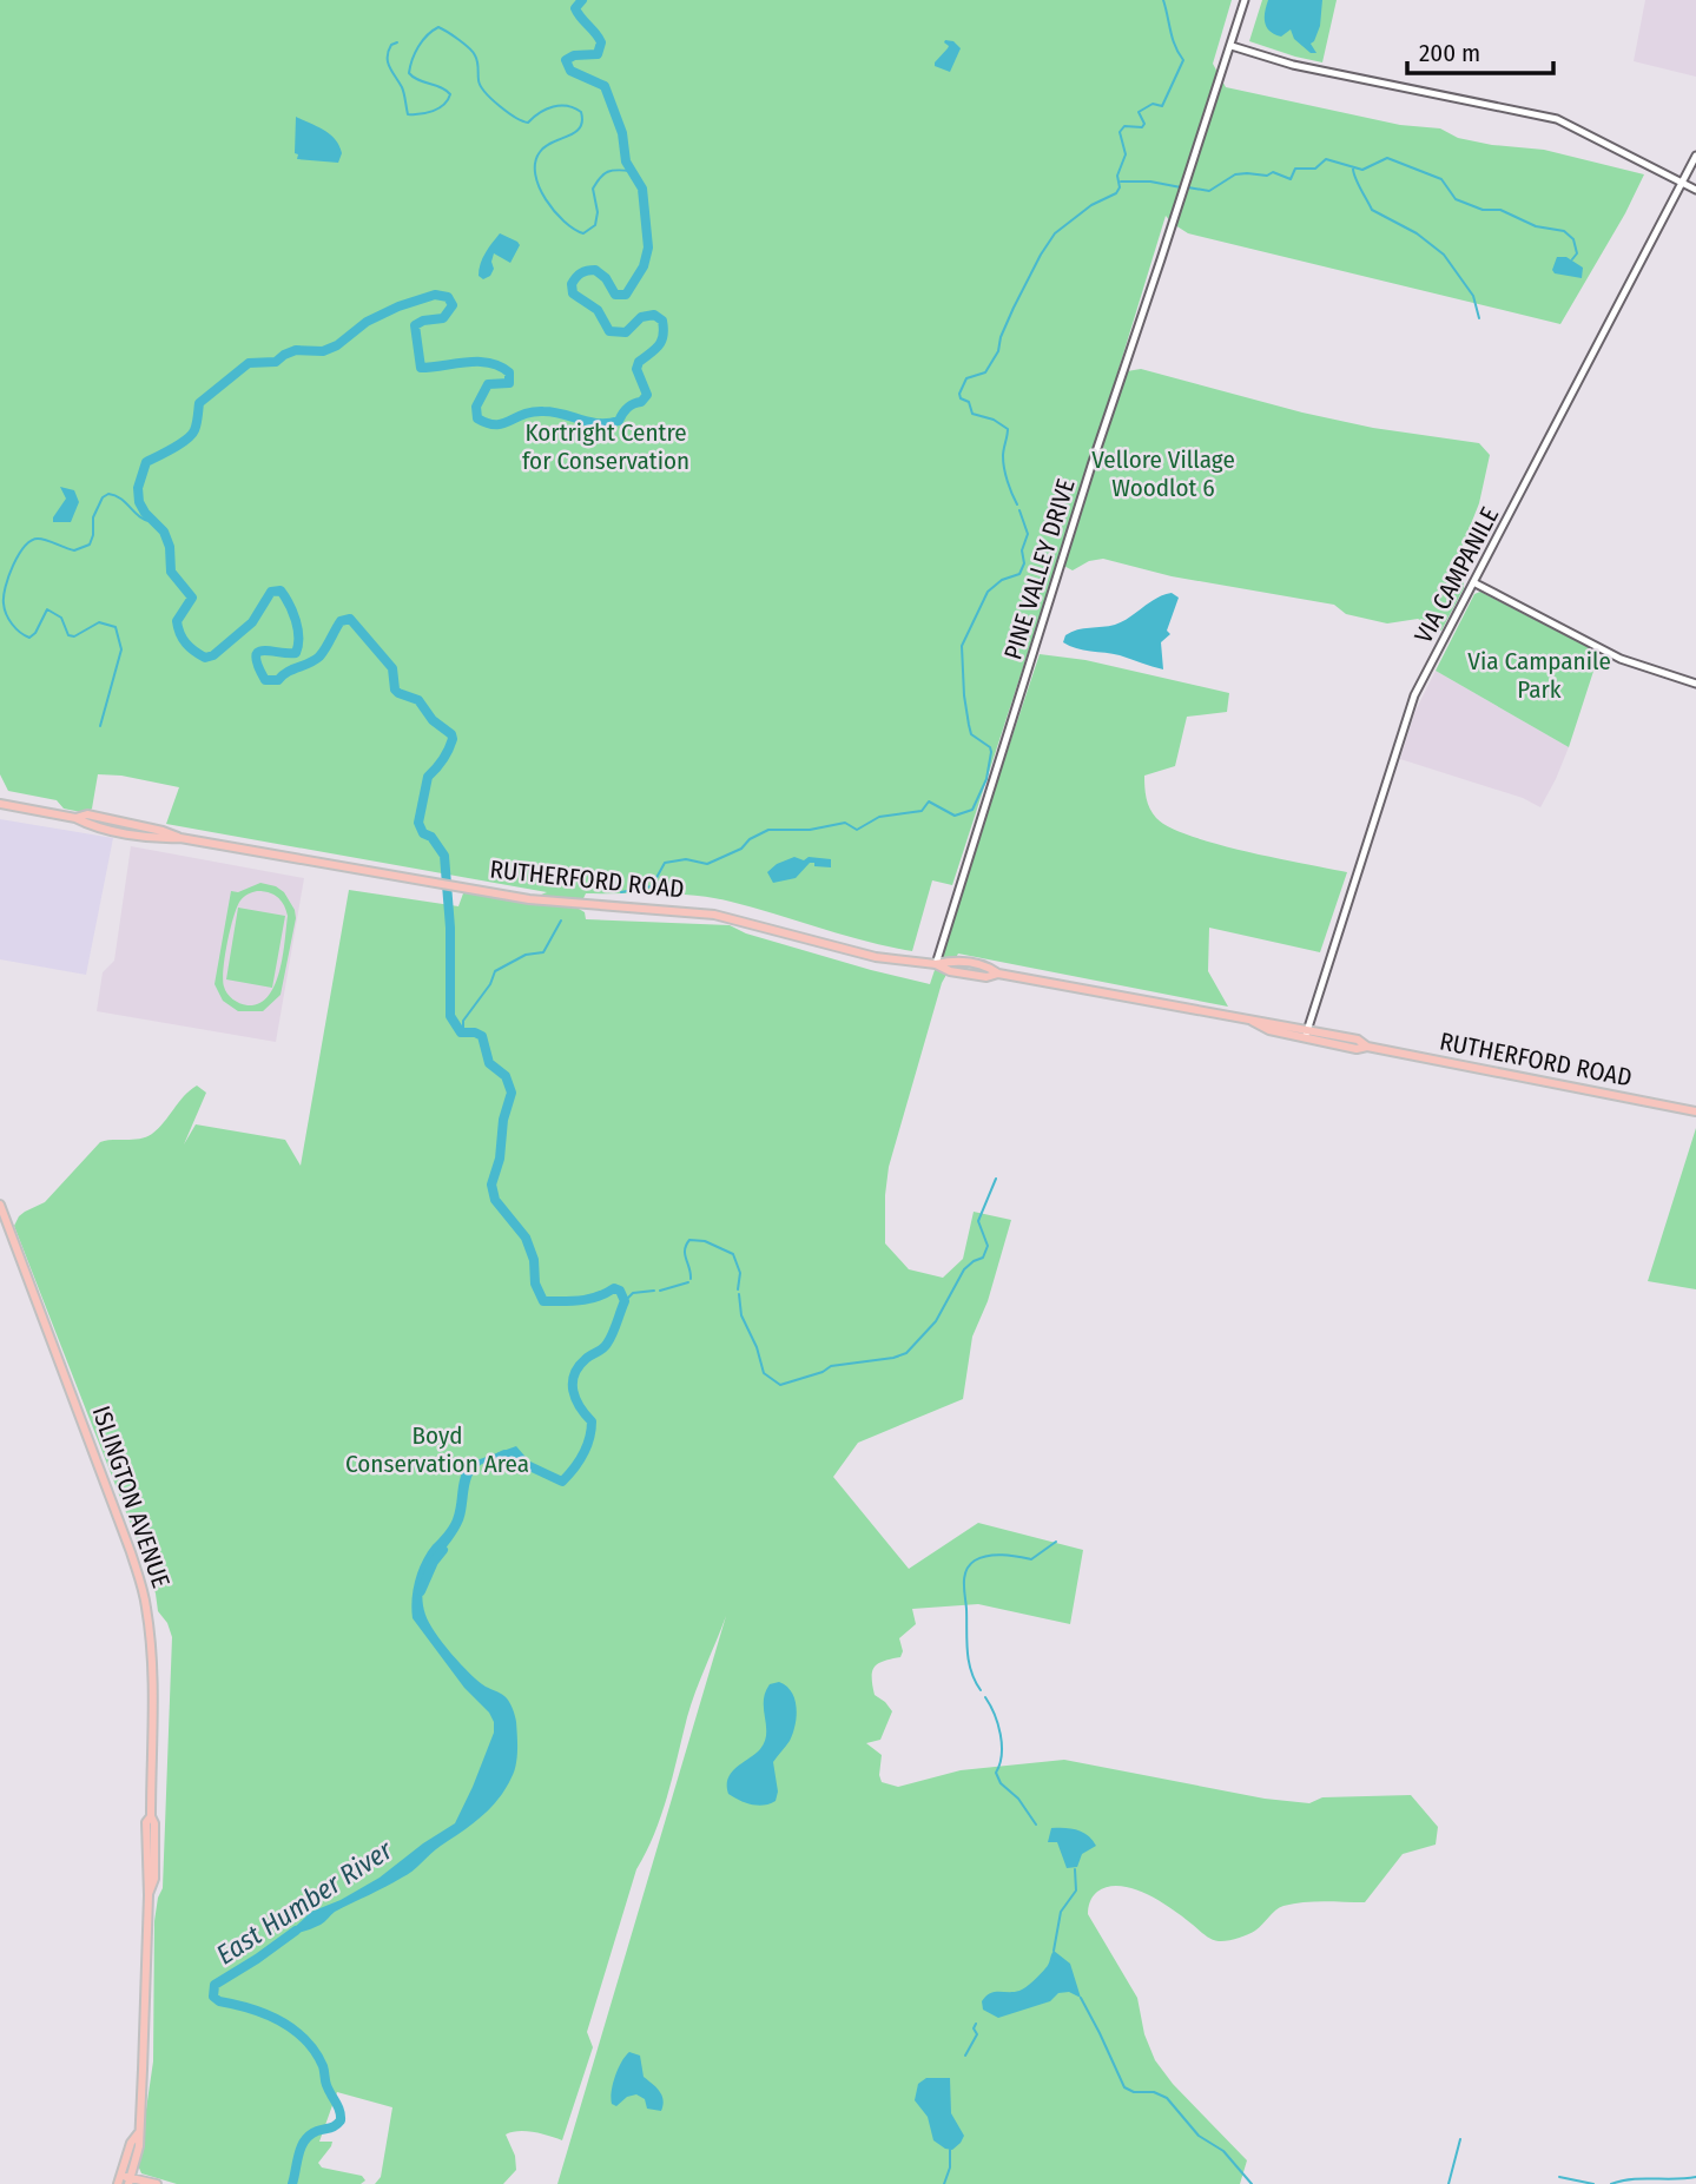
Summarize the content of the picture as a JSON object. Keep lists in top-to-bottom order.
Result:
{
  "streets": {
    "main road": ["RUTHERFORD ROAD", "ISLINGTON AVENUE"],
    "street": ["PINE VALLEY DRIVE", "VIA CAMPANILE"]
  },
  "crossings": [
    ["PINE VALLEY DRIVE", "RUTHERFORD ROAD"],
    ["VIA CAMPANILE", "RUTHERFORD ROAD"]
  ],
  "water": ["East Humber River"],
  "parks": [
    "Kortright Centre for Conservation",
    "Vellore Village Woodlot 6",
    "Via Campanile Park",
    "Boyd Conservation Area"
  ],
  "scale_bar": "200 m"
}
